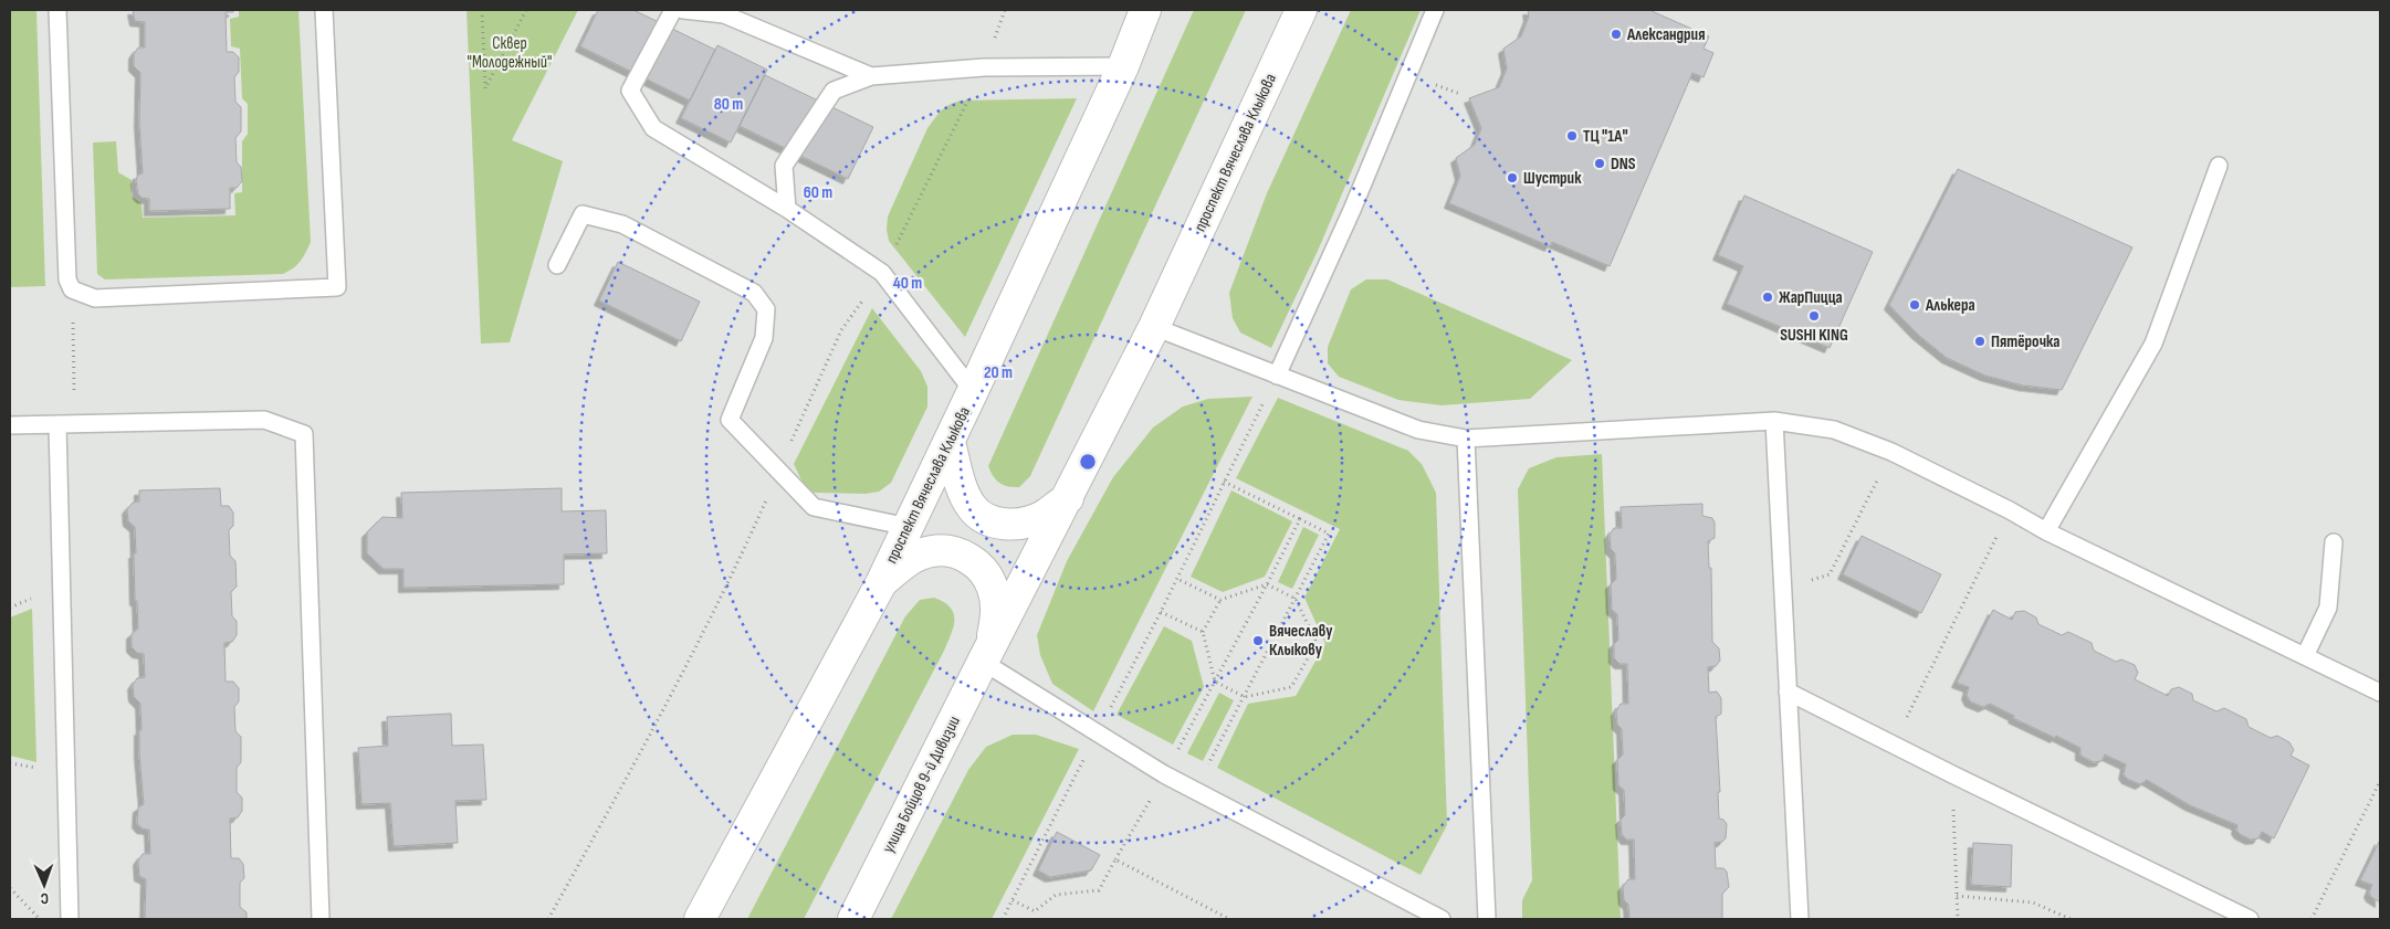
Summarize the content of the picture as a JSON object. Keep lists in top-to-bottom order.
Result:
{
  "streets": {
    "main road": ["проспект Вячеслава Клыкова", "улица Бойцов 9-й Дивизии"]
  },
  "crossings": [
    ["проспект Вячеслава Клыкова", "улица Бойцов 9-й Дивизии"]
  ],
  "parks": ["Сквер \"Молодежный\""],
  "places": [
    "Александрия",
    "ТЦ \"1А\"",
    "DNS",
    "Шустрик",
    "ЖарПицца",
    "Алькера",
    "SUSHI KING",
    "Пятёрочка",
    "Вячеславу Клыкову"
  ],
  "north": "bottom",
  "rings": [
    "80 m",
    "60 m",
    "40 m",
    "20 m"
  ]
}
